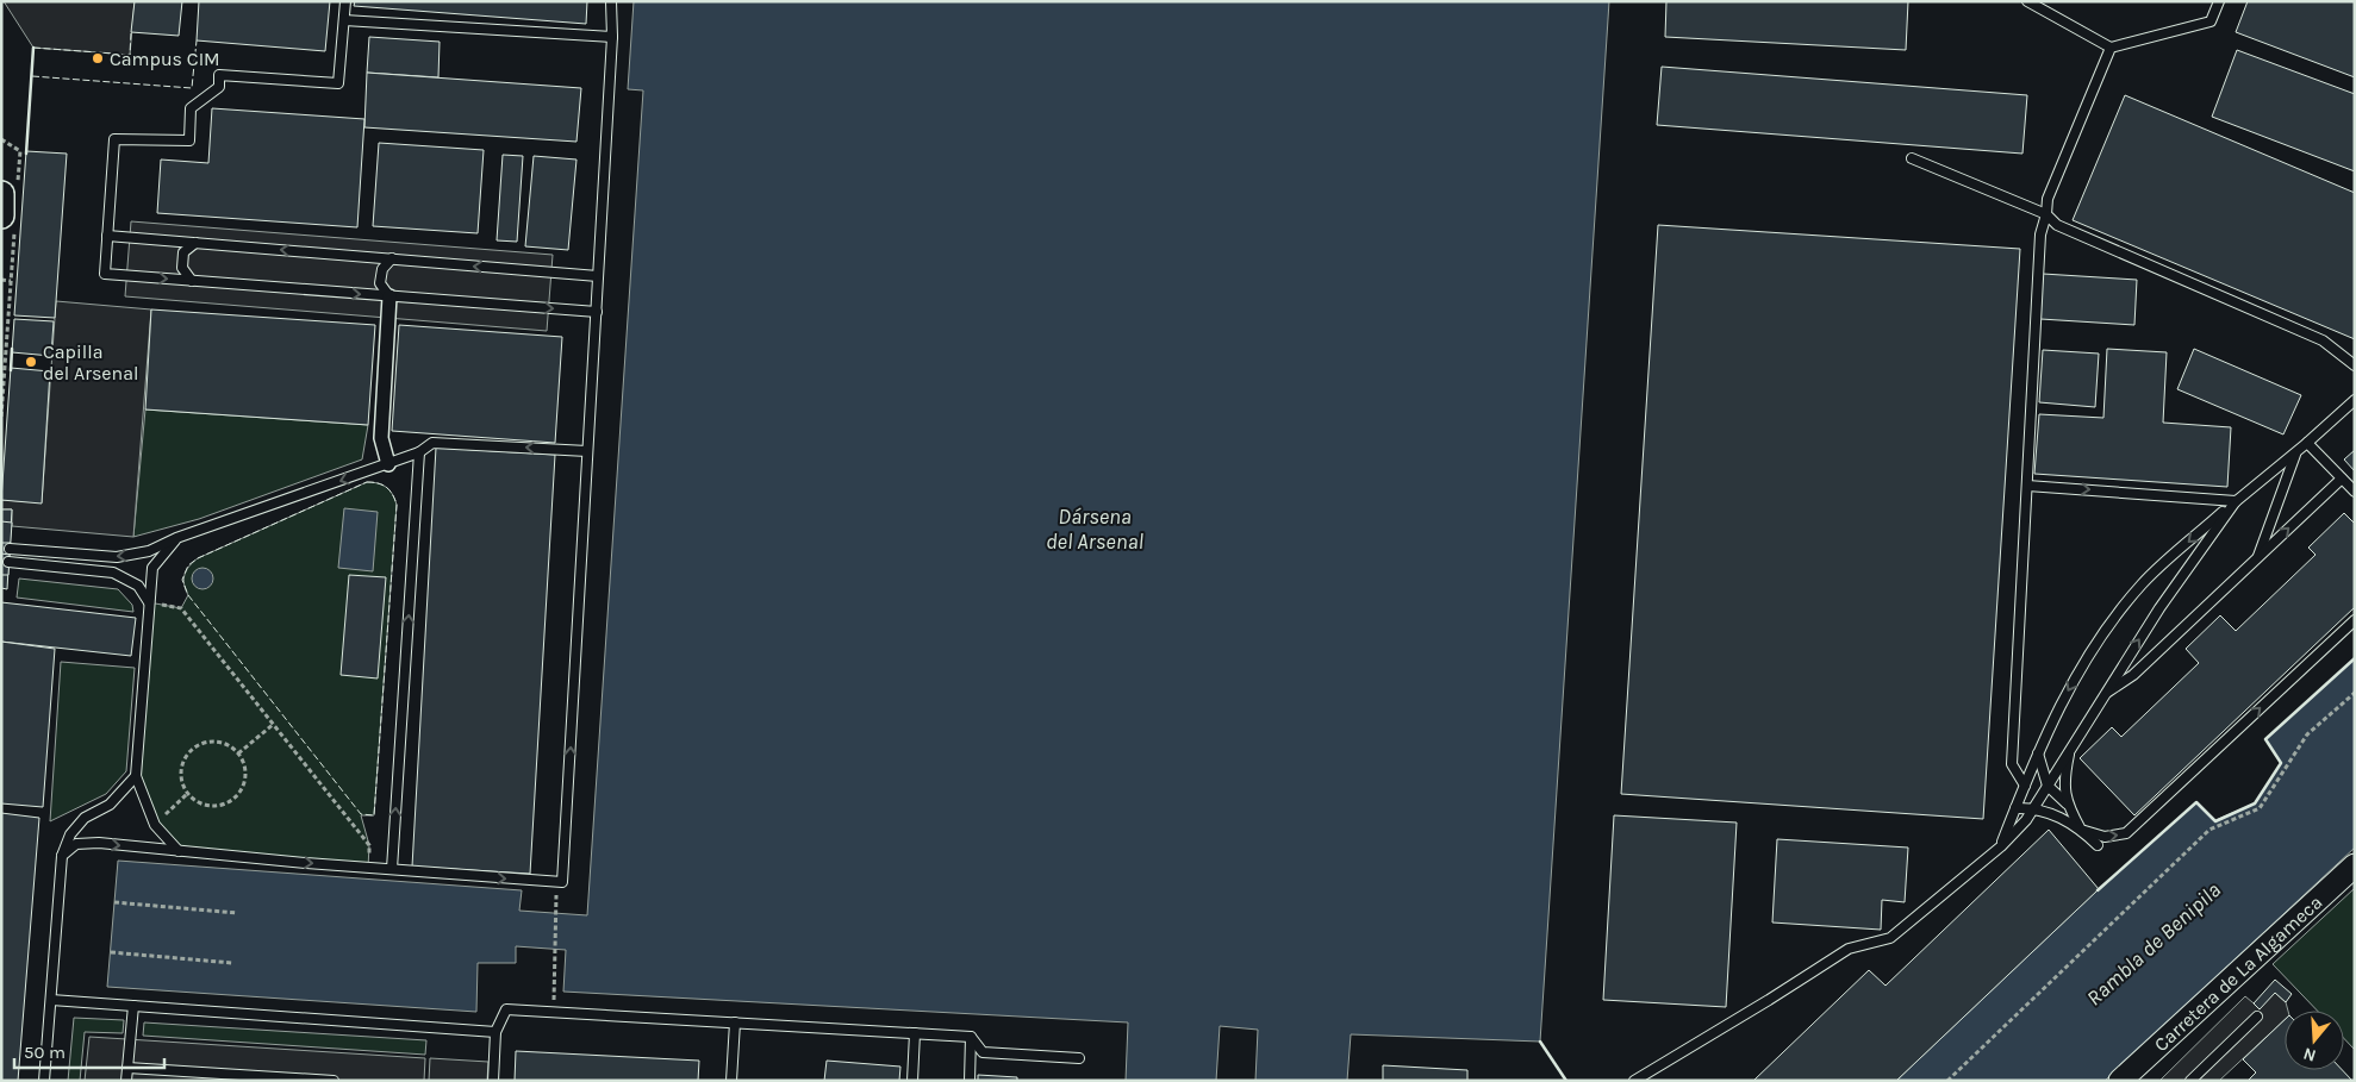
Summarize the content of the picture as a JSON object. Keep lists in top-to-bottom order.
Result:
{
  "streets": {
    "street": ["Carretera de La Algameca"]
  },
  "water": ["Dársena del Arsenal", "Rambla de Benipila"],
  "places": ["Campus CIM", "Capilla del Arsenal"],
  "scale_bar": "50 m",
  "north": "bottom"
}
